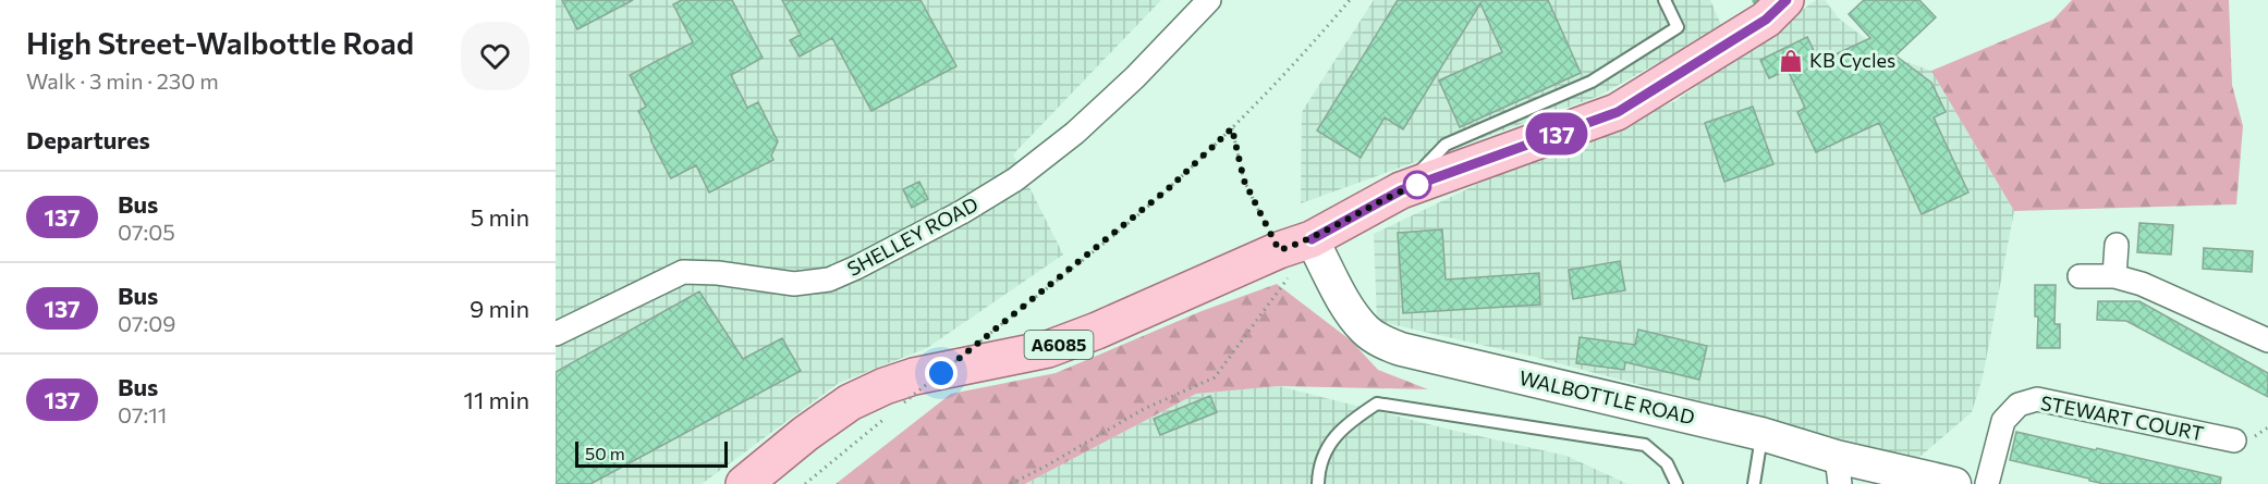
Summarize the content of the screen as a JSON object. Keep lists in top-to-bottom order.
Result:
{
  "streets": {
    "main road": ["A6085"],
    "street": ["SHELLEY ROAD", "WALBOTTLE ROAD", "STEWART COURT"]
  },
  "crossings": [
    ["A6085", "WALBOTTLE ROAD"]
  ],
  "places": {
    "shop": ["KB Cycles"]
  },
  "lines": ["bus line 137"],
  "scale_bar": "50 m",
  "page": {
    "heading": [
      ["High Street-Walbottle Road", "Walk · 3 min · 230 m"],
      "Departures"
    ],
    "on_map": "137",
    "list": [
      {
        "mark": "137",
        "name": "Bus",
        "note": "07:05",
        "value": "5 min"
      },
      {
        "mark": "137",
        "name": "Bus",
        "note": "07:09",
        "value": "9 min"
      },
      {
        "mark": "137",
        "name": "Bus",
        "note": "07:11",
        "value": "11 min"
      }
    ],
    "scale": "50 m"
  }
}
